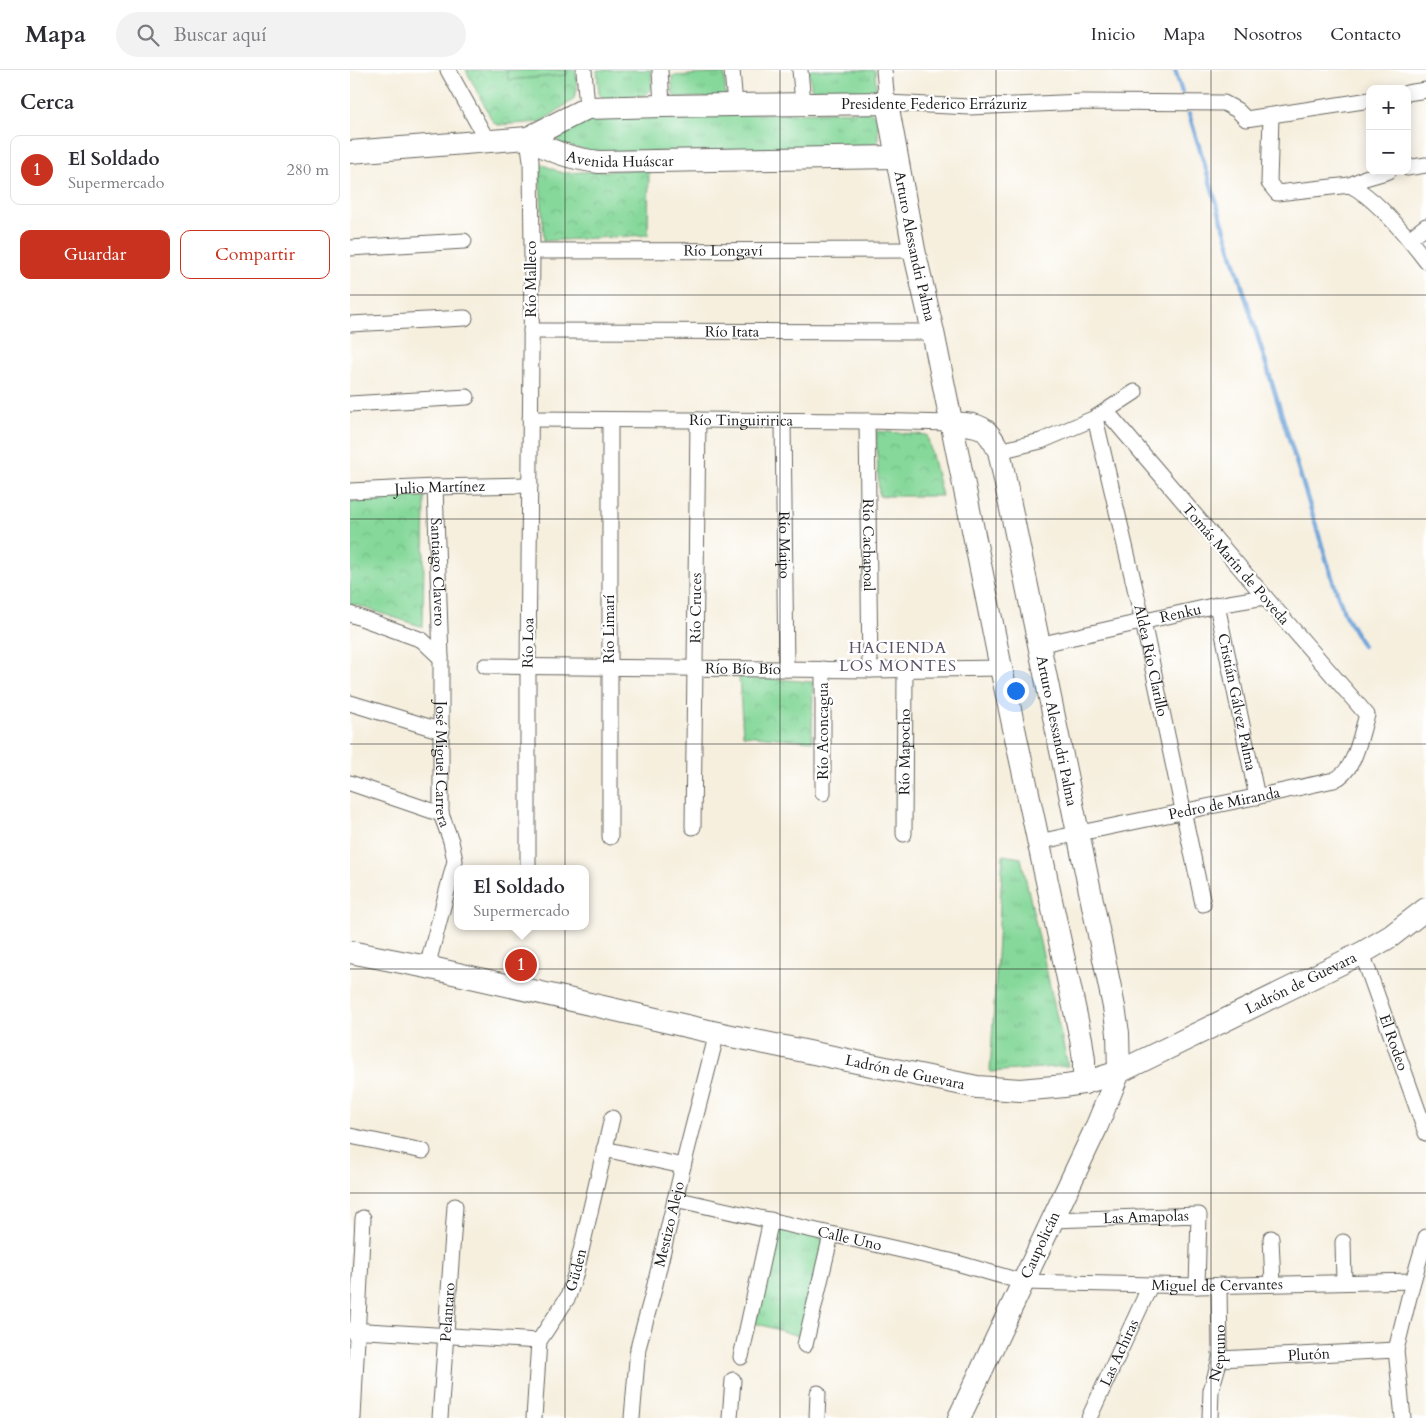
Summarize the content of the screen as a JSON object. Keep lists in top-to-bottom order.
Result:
{
  "streets": {
    "street": [
      "Presidente Federico Errázuriz",
      "Avenida Huáscar",
      "Arturo Alessandri Palma",
      "Río Longaví",
      "Río Malleco",
      "Río Itata",
      "Río Tinguiririca",
      "Julio Martínez",
      "Río Maipo",
      "Río Cachapoal",
      "Tomás Marín de Poveda",
      "Santiago Clavero",
      "Río Cruces",
      "Renku",
      "Río Limarí",
      "Río Loa",
      "Aldea Río Clarillo",
      "Río Bío Bío",
      "Cristián Gálvez Palma",
      "Río Aconcagua",
      "Río Mapocho",
      "José Miguel Carrera",
      "Pedro de Miranda",
      "Ladrón de Guevara",
      "El Rodeo",
      "Las Amapolas",
      "Mestizo Alejo",
      "Calle Uno",
      "Caupolicán",
      "Güden",
      "Miguel de Cervantes",
      "Pelantaro",
      "Las Achiras",
      "Neptuno",
      "Plutón"
    ]
  },
  "crossings": [
    ["Presidente Federico Errázuriz", "Avenida Huáscar"],
    ["Presidente Federico Errázuriz", "Arturo Alessandri Palma"],
    ["Presidente Federico Errázuriz", "Río Malleco"],
    ["Avenida Huáscar", "Arturo Alessandri Palma"],
    ["Avenida Huáscar", "Río Malleco"],
    ["Arturo Alessandri Palma", "Río Longaví"],
    ["Arturo Alessandri Palma", "Río Itata"],
    ["Arturo Alessandri Palma", "Río Tinguiririca"],
    ["Arturo Alessandri Palma", "Renku"],
    ["Arturo Alessandri Palma", "Río Bío Bío"],
    ["Arturo Alessandri Palma", "Pedro de Miranda"],
    ["Arturo Alessandri Palma", "Ladrón de Guevara"],
    ["Arturo Alessandri Palma", "Caupolicán"],
    ["Río Longaví", "Río Malleco"],
    ["Río Malleco", "Río Itata"],
    ["Río Malleco", "Río Tinguiririca"],
    ["Río Malleco", "Río Loa"],
    ["Río Tinguiririca", "Río Maipo"],
    ["Río Tinguiririca", "Río Cachapoal"],
    ["Río Tinguiririca", "Río Cruces"],
    ["Río Tinguiririca", "Río Limarí"],
    ["Río Tinguiririca", "Río Loa"],
    ["Julio Martínez", "Santiago Clavero"],
    ["Julio Martínez", "Río Loa"],
    ["Río Maipo", "Río Bío Bío"],
    ["Río Cachapoal", "Río Bío Bío"],
    ["Tomás Marín de Poveda", "Renku"],
    ["Tomás Marín de Poveda", "Aldea Río Clarillo"],
    ["Tomás Marín de Poveda", "Pedro de Miranda"],
    ["Santiago Clavero", "José Miguel Carrera"],
    ["Río Cruces", "Río Bío Bío"],
    ["Renku", "Aldea Río Clarillo"],
    ["Renku", "Cristián Gálvez Palma"],
    ["Río Limarí", "Río Bío Bío"],
    ["Río Loa", "Río Bío Bío"],
    ["Aldea Río Clarillo", "Pedro de Miranda"],
    ["Río Bío Bío", "Río Aconcagua"],
    ["Río Bío Bío", "Río Mapocho"],
    ["Cristián Gálvez Palma", "Pedro de Miranda"],
    ["José Miguel Carrera", "Ladrón de Guevara"],
    ["Ladrón de Guevara", "El Rodeo"],
    ["Ladrón de Guevara", "Mestizo Alejo"],
    ["Ladrón de Guevara", "Caupolicán"],
    ["Las Amapolas", "Caupolicán"],
    ["Las Amapolas", "Miguel de Cervantes"],
    ["Mestizo Alejo", "Calle Uno"],
    ["Calle Uno", "Caupolicán"],
    ["Calle Uno", "Miguel de Cervantes"],
    ["Caupolicán", "Miguel de Cervantes"],
    ["Miguel de Cervantes", "Las Achiras"],
    ["Miguel de Cervantes", "Neptuno"],
    ["Neptuno", "Plutón"]
  ],
  "districts": ["HACIENDA LOS MONTES"],
  "page": {
    "header": "Mapa",
    "search": "Buscar aquí",
    "nav": [
      "Inicio",
      "Mapa",
      "Nosotros",
      "Contacto"
    ],
    "heading": "Cerca",
    "map_buttons": ["+", "−"],
    "list": [
      {
        "mark": "1",
        "name": "El Soldado",
        "note": "Supermercado",
        "value": "280 m"
      }
    ],
    "buttons": ["Guardar", "Compartir"],
    "popup": ["El Soldado", "Supermercado"],
    "pins": "1"
  }
}
